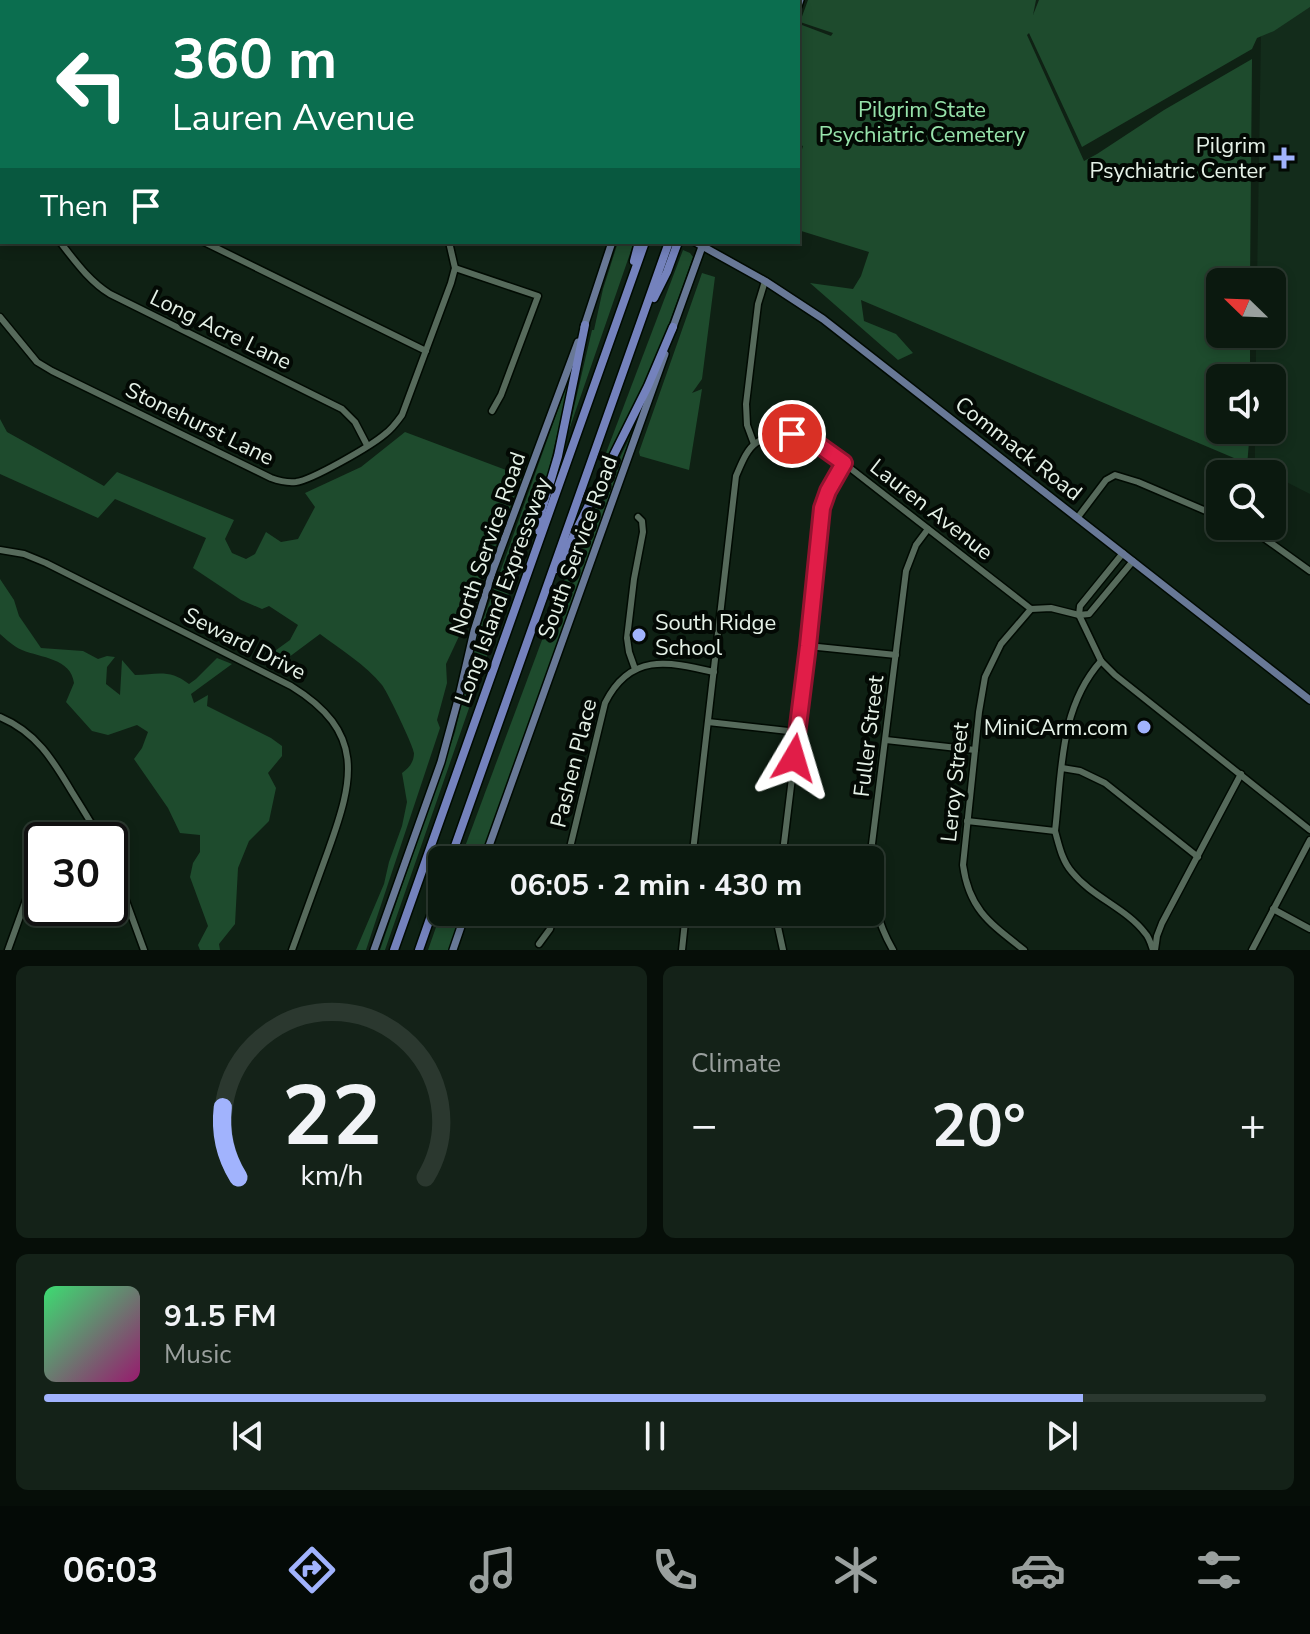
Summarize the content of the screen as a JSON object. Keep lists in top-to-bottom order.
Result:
{
  "streets": {
    "highway": ["Long Island Expressway"],
    "main road": ["Commack Road", "North Service Road", "South Service Road"],
    "street": [
      "Long Acre Lane",
      "Stonehurst Lane",
      "Lauren Avenue",
      "Seward Drive",
      "Fuller Street",
      "Pashen Place",
      "Leroy Street"
    ]
  },
  "crossings": [
    ["Long Acre Lane", "Stonehurst Lane"],
    ["Lauren Avenue", "Fuller Street"],
    ["Lauren Avenue", "Leroy Street"]
  ],
  "parks": ["Pilgrim State Psychiatric Cemetery"],
  "places": {
    "health": ["Pilgrim Psychiatric Center"],
    "other": ["South Ridge School", "MiniCArm.com"]
  },
  "north": "top left",
  "page": {
    "turn": ["360 m", "Lauren Avenue"],
    "then": "Then",
    "limit": "30",
    "trip": "06:05 · 2 min · 430 m",
    "tile": "Climate",
    "heat": ["−", "20°", "+"],
    "song": ["91.5 FM", "Music"],
    "tabs": "06:03",
    "gauge": ["22", "km/h"]
  }
}
